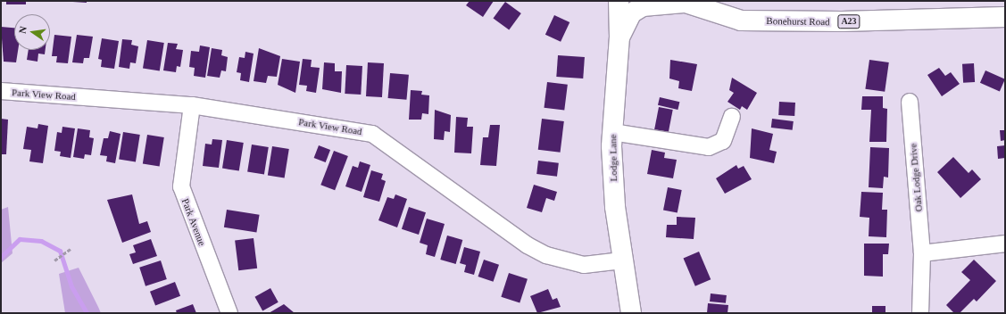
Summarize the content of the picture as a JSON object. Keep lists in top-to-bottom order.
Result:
{
  "streets": {
    "street": [
      "Bonehurst Road",
      "A23",
      "Park View Road",
      "Lodge Lane",
      "Oak Lodge Drive",
      "Park Avenue"
    ]
  },
  "crossings": [
    ["Park View Road", "Lodge Lane"],
    ["Park View Road", "Park Avenue"]
  ],
  "north": "left"
}
